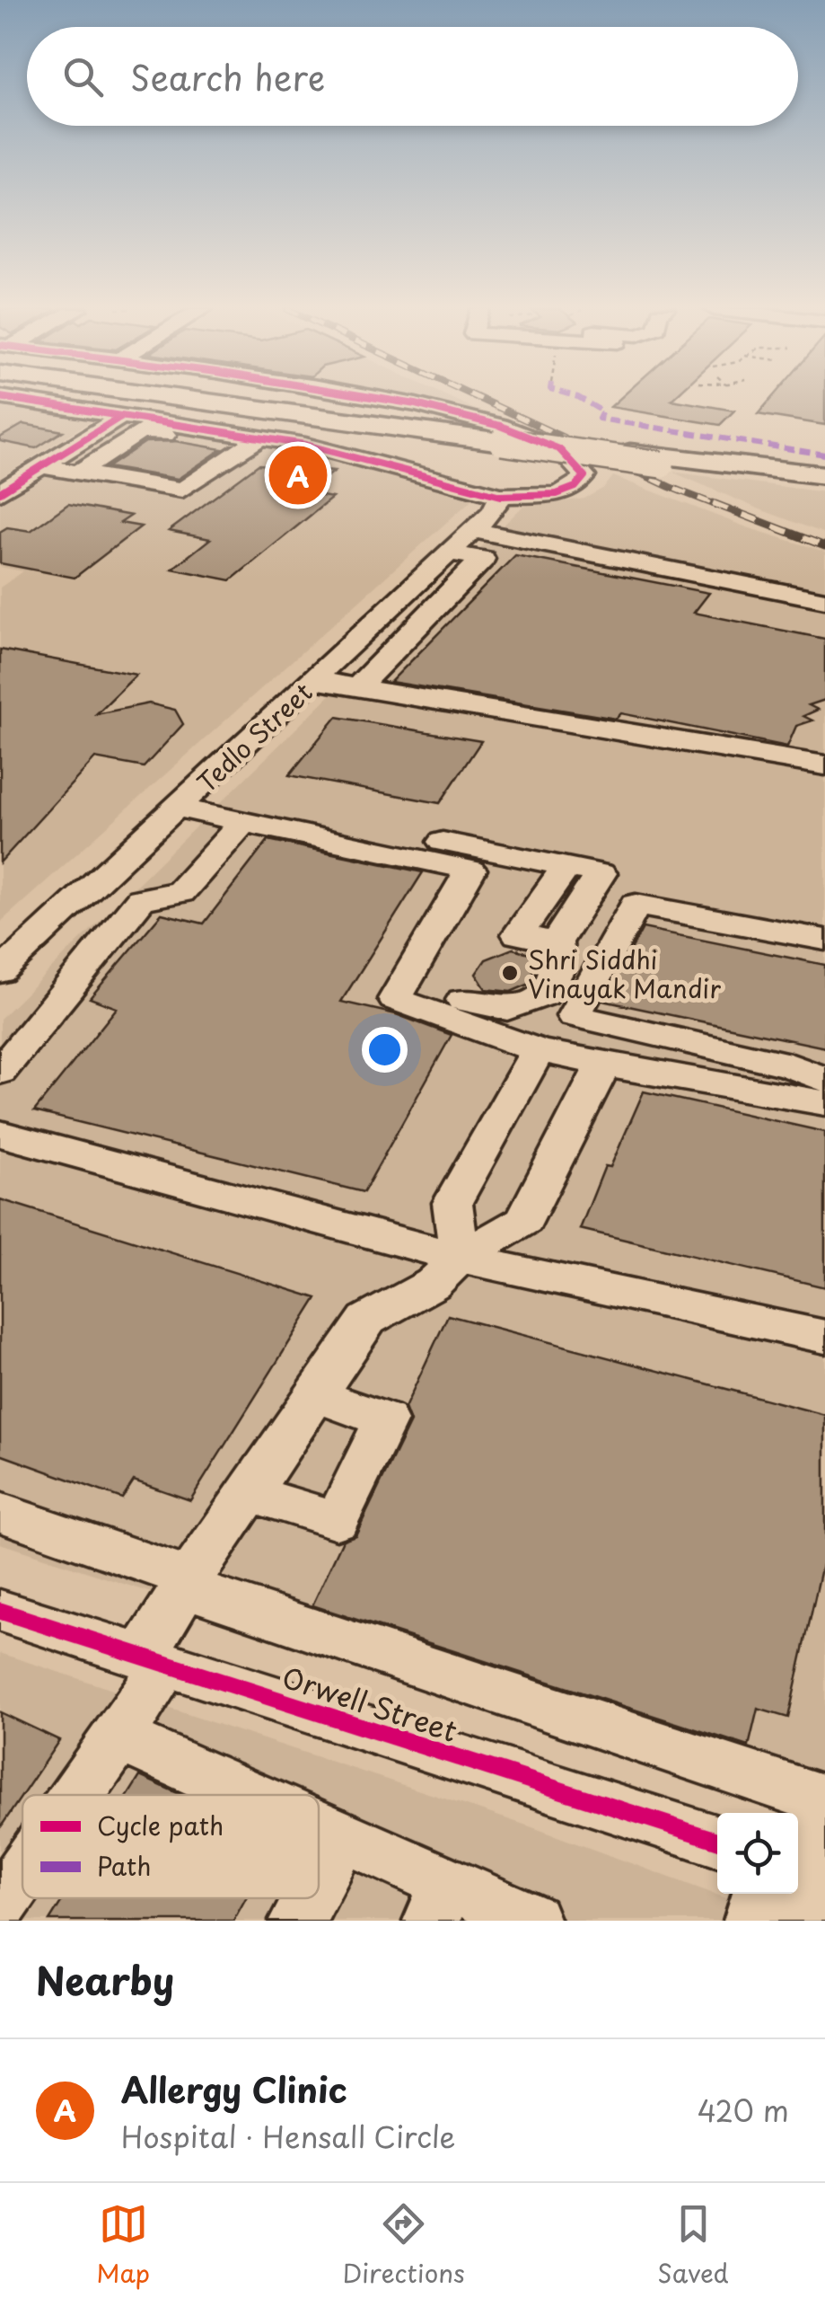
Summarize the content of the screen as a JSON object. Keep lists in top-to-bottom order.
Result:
{
  "streets": {
    "street": ["Tedlo Street", "Orwell Street"]
  },
  "places": ["Shri Siddhi Vinayak Mandir"],
  "legend": ["Cycle path", "Path"],
  "page": {
    "search": "Search here",
    "pins": "A",
    "heading": "Nearby",
    "list": [
      {
        "mark": "A",
        "name": "Allergy Clinic",
        "note": "Hospital · Hensall Circle",
        "value": "420 m"
      }
    ],
    "nav": ["Map", "Directions", "Saved"]
  }
}
